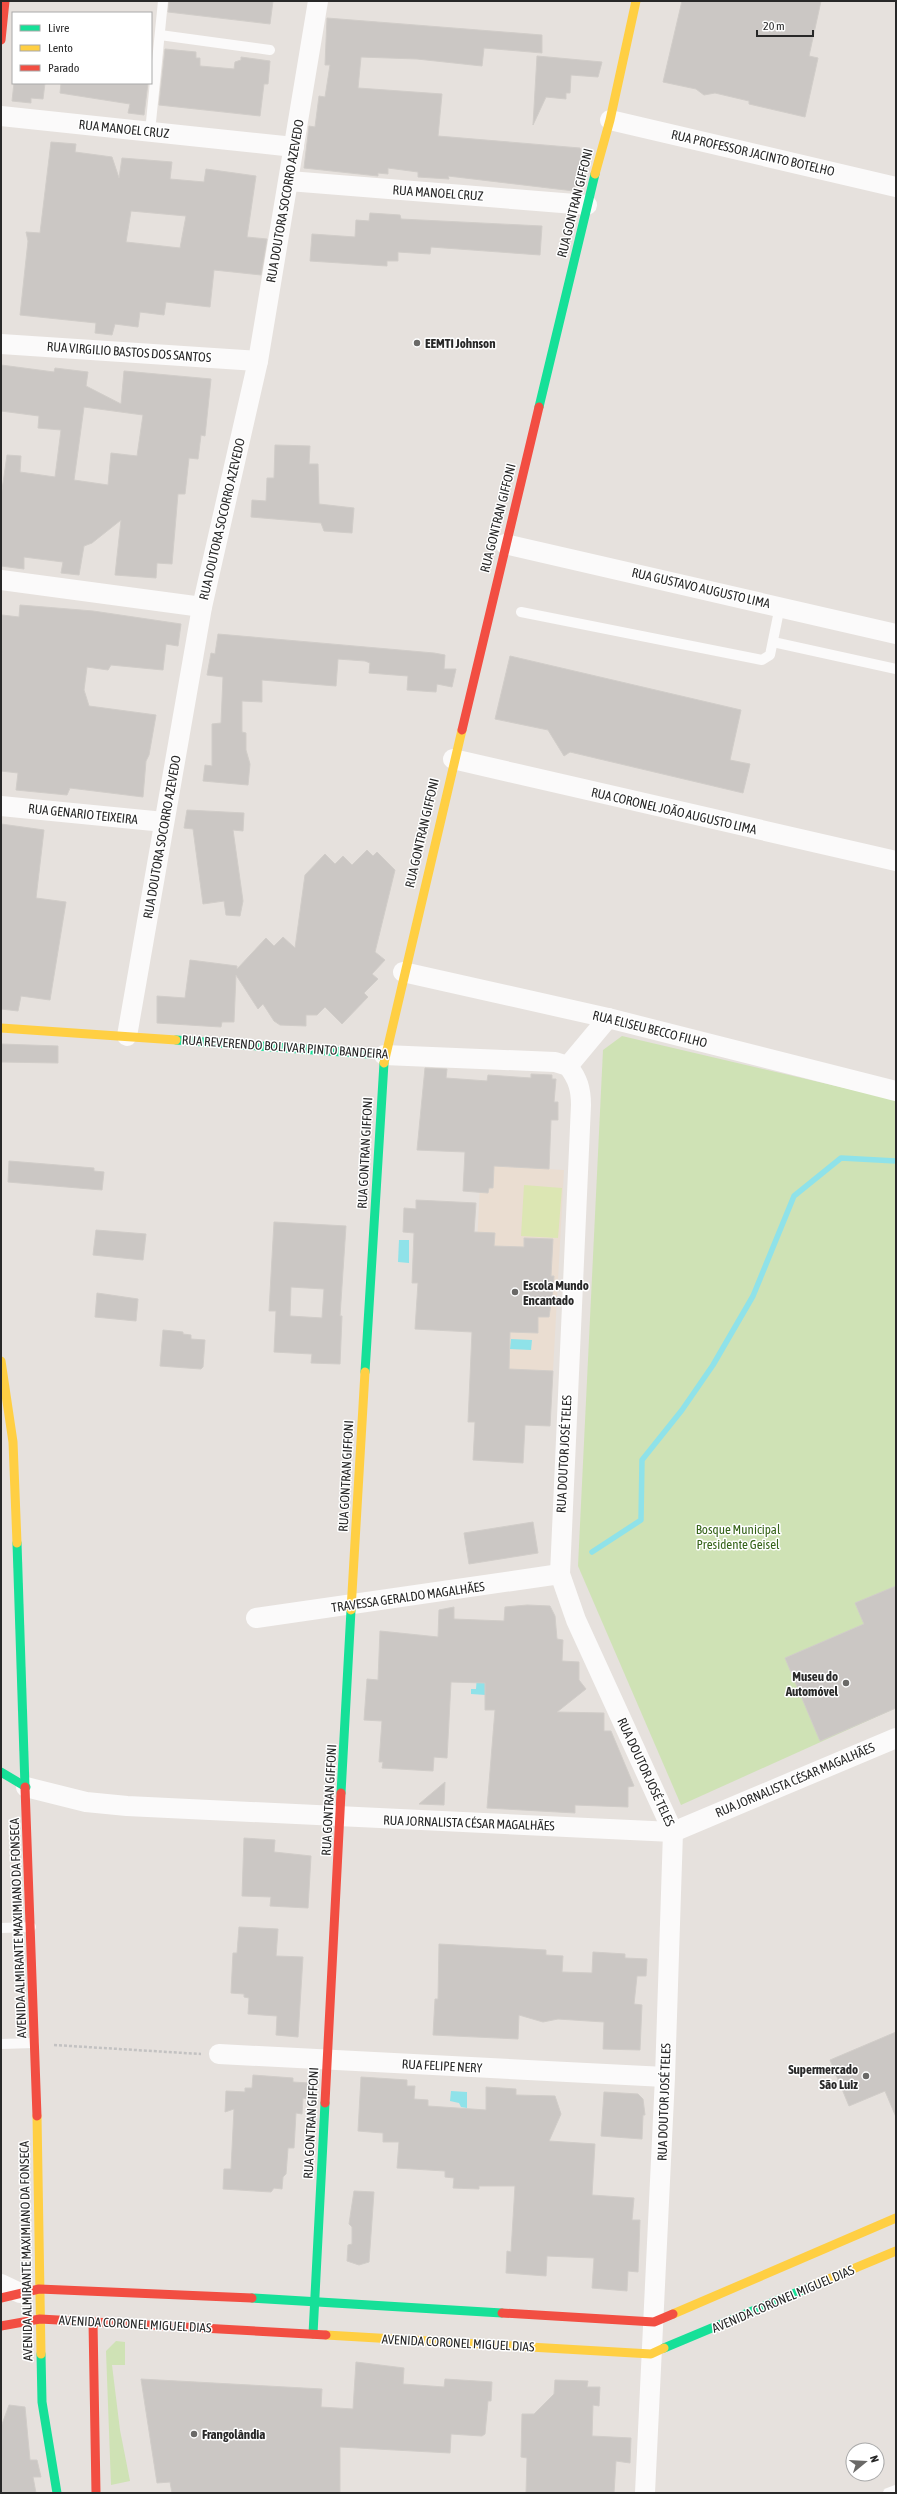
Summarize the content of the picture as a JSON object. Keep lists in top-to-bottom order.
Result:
{
  "streets": {
    "main road": [
      "RUA GONTRAN GIFFONI",
      "RUA REVERENDO BOLIVAR PINTO BANDEIRA",
      "AVENIDA ALMIRANTE MAXIMIANO DA FONSECA",
      "AVENIDA CORONEL MIGUEL DIAS"
    ],
    "street": [
      "RUA MANOEL CRUZ",
      "RUA PROFESSOR JACINTO BOTELHO",
      "RUA DOUTORA SOCORRO AZEVEDO",
      "RUA VIRGILIO BASTOS DOS SANTOS",
      "RUA GUSTAVO AUGUSTO LIMA",
      "RUA CORONEL JOÃO AUGUSTO LIMA",
      "RUA GENARIO TEIXEIRA",
      "RUA ELISEU BECCO FILHO",
      "RUA DOUTOR JOSÉ TELES",
      "TRAVESSA GERALDO MAGALHÃES",
      "RUA JORNALISTA CÉSAR MAGALHÃES",
      "RUA FELIPE NERY"
    ]
  },
  "crossings": [
    ["RUA MANOEL CRUZ", "RUA DOUTORA SOCORRO AZEVEDO"],
    ["RUA MANOEL CRUZ", "RUA GONTRAN GIFFONI"],
    ["RUA PROFESSOR JACINTO BOTELHO", "RUA GONTRAN GIFFONI"],
    ["RUA DOUTORA SOCORRO AZEVEDO", "RUA VIRGILIO BASTOS DOS SANTOS"],
    ["RUA DOUTORA SOCORRO AZEVEDO", "RUA GENARIO TEIXEIRA"],
    ["RUA DOUTORA SOCORRO AZEVEDO", "RUA REVERENDO BOLIVAR PINTO BANDEIRA"],
    ["RUA GONTRAN GIFFONI", "RUA GUSTAVO AUGUSTO LIMA"],
    ["RUA GONTRAN GIFFONI", "RUA CORONEL JOÃO AUGUSTO LIMA"],
    ["RUA GONTRAN GIFFONI", "RUA ELISEU BECCO FILHO"],
    ["RUA GONTRAN GIFFONI", "RUA REVERENDO BOLIVAR PINTO BANDEIRA"],
    ["RUA GONTRAN GIFFONI", "TRAVESSA GERALDO MAGALHÃES"],
    ["RUA GONTRAN GIFFONI", "RUA JORNALISTA CÉSAR MAGALHÃES"],
    ["RUA GONTRAN GIFFONI", "RUA FELIPE NERY"],
    ["RUA GONTRAN GIFFONI", "AVENIDA CORONEL MIGUEL DIAS"],
    ["RUA REVERENDO BOLIVAR PINTO BANDEIRA", "RUA DOUTOR JOSÉ TELES"],
    ["RUA DOUTOR JOSÉ TELES", "TRAVESSA GERALDO MAGALHÃES"],
    ["RUA DOUTOR JOSÉ TELES", "RUA JORNALISTA CÉSAR MAGALHÃES"],
    ["RUA DOUTOR JOSÉ TELES", "RUA FELIPE NERY"],
    ["RUA DOUTOR JOSÉ TELES", "AVENIDA CORONEL MIGUEL DIAS"],
    ["RUA JORNALISTA CÉSAR MAGALHÃES", "AVENIDA ALMIRANTE MAXIMIANO DA FONSECA"],
    ["AVENIDA ALMIRANTE MAXIMIANO DA FONSECA", "AVENIDA CORONEL MIGUEL DIAS"]
  ],
  "parks": ["Bosque Municipal Presidente Geisel"],
  "places": [
    "EEMTI Johnson",
    "Escola Mundo Encantado",
    "Museu do Automóvel",
    "Supermercado São Luiz",
    "Frangolândia"
  ],
  "legend": ["Livre", "Lento", "Parado"],
  "scale_bar": "20 m",
  "north": "right"
}
